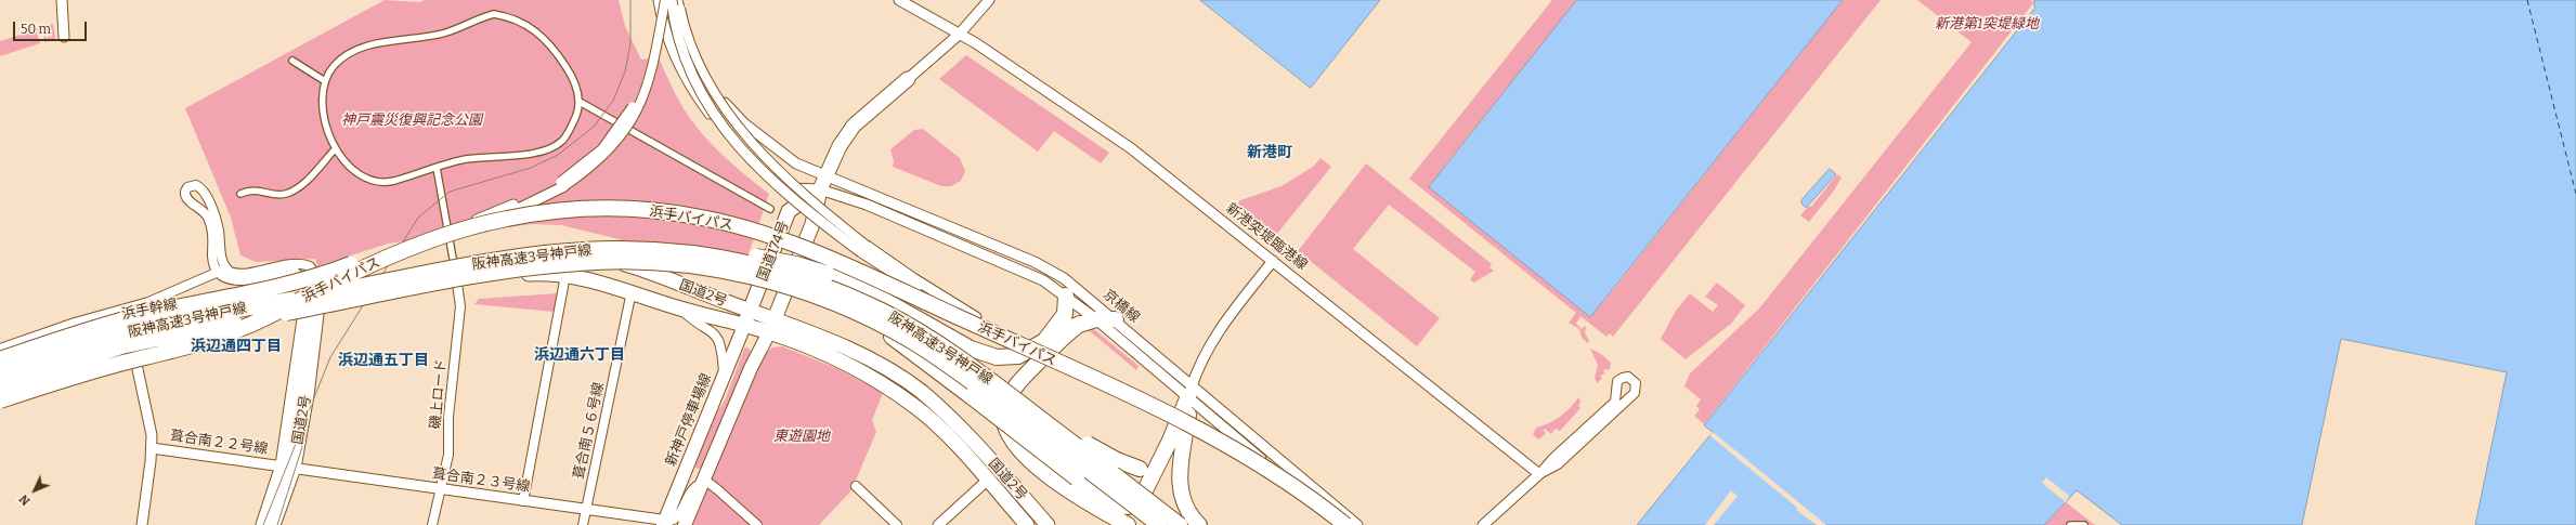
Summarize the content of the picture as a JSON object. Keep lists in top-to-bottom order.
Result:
{
  "streets": {
    "highway": [
      "浜手バイパス",
      "国道174号",
      "阪神高速3号神戸線",
      "国道2号"
    ],
    "main road": ["浜手幹線", "新神戸停車場線"],
    "street": [
      "新港突堤臨港線",
      "京橋線",
      "磯上ロード",
      "葺合南５６号線",
      "葺合南２２号線",
      "葺合南２３号線"
    ]
  },
  "crossings": [
    ["国道174号", "国道2号"],
    ["国道174号", "京橋線"],
    ["国道174号", "新神戸停車場線"],
    ["国道2号", "浜手幹線"],
    ["国道2号", "磯上ロード"],
    ["国道2号", "新神戸停車場線"],
    ["国道2号", "葺合南５６号線"],
    ["国道2号", "葺合南２２号線"],
    ["国道2号", "葺合南２３号線"],
    ["磯上ロード", "葺合南２３号線"],
    ["新神戸停車場線", "葺合南２３号線"],
    ["葺合南５６号線", "葺合南２３号線"],
    ["葺合南２２号線", "葺合南２３号線"]
  ],
  "districts": [
    "新港町",
    "浜辺通四丁目",
    "浜辺通六丁目",
    "浜辺通五丁目"
  ],
  "parks": ["新港第1突堤緑地", "神戸震災復興記念公園", "東遊園地"],
  "scale_bar": "50 m",
  "north": "bottom left"
}
